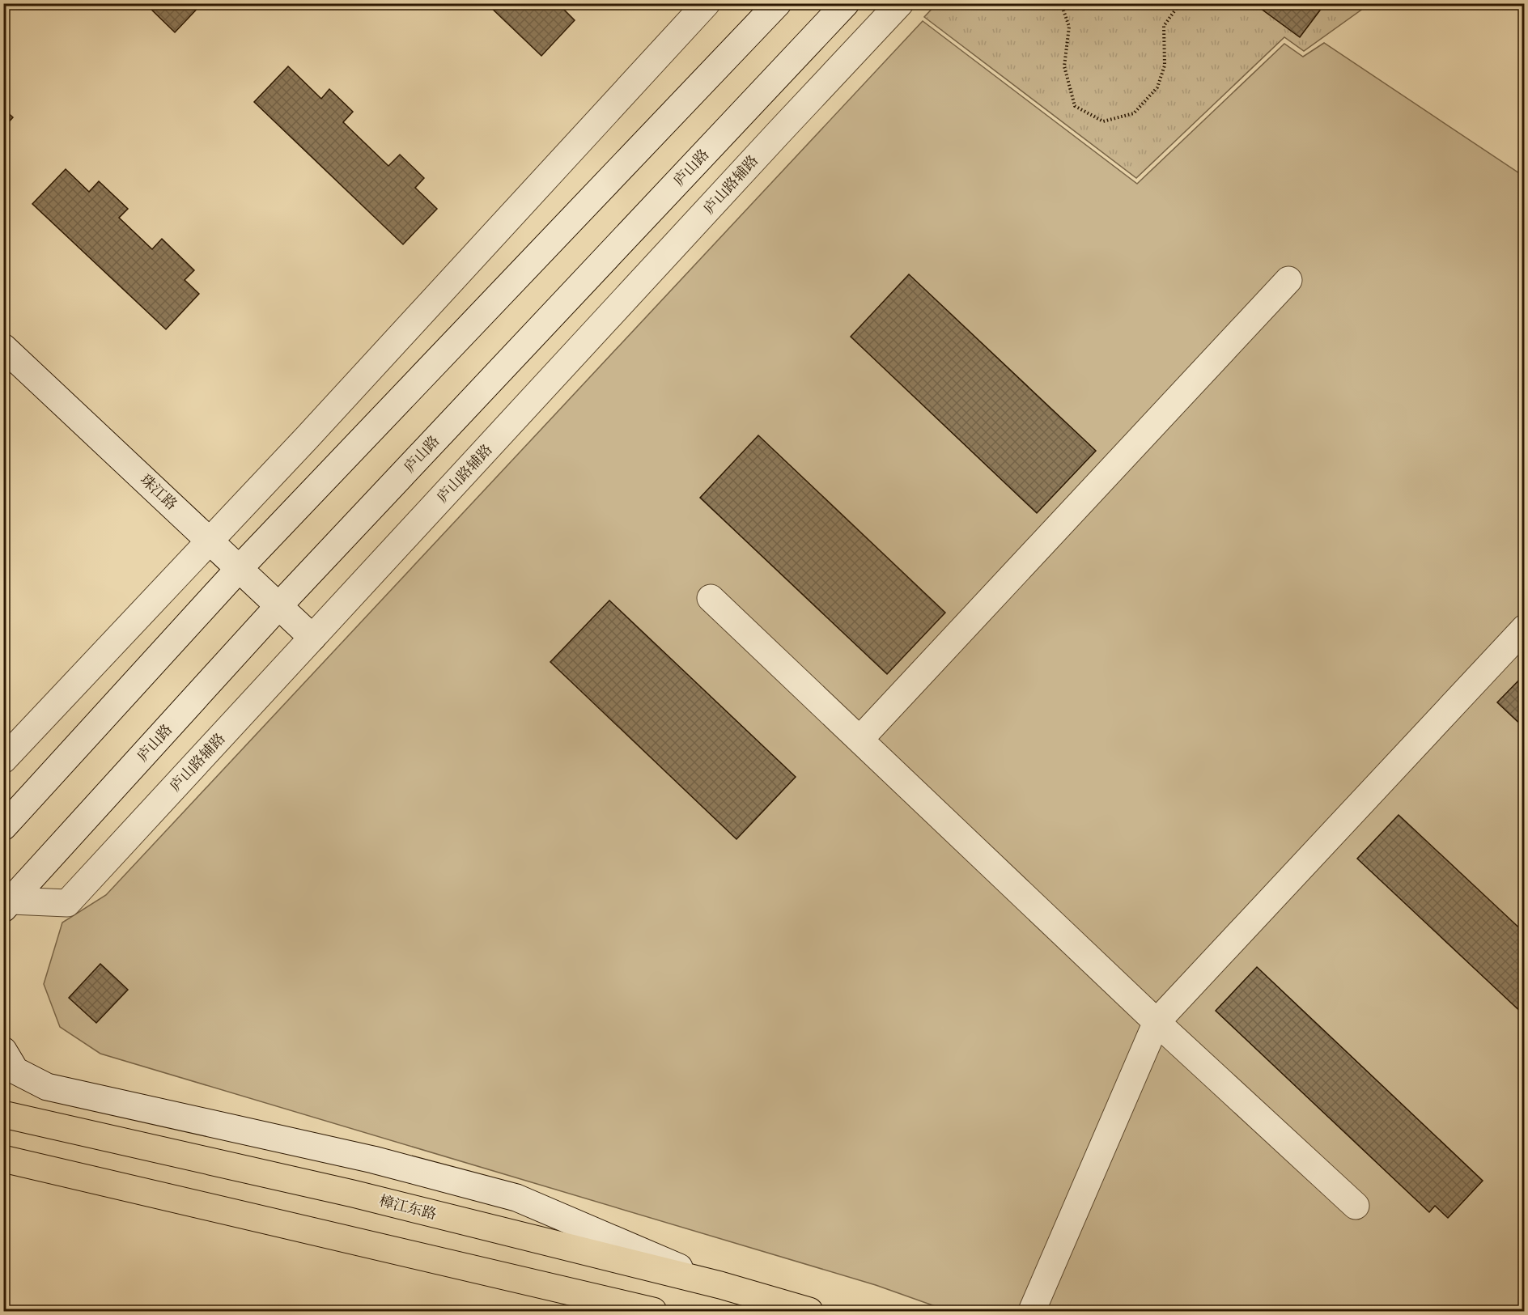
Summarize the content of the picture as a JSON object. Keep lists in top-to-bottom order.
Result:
{
  "streets": {
    "main road": ["樟江东路"],
    "street": ["庐山路", "庐山路辅路", "珠江路"]
  },
  "crossings": [
    ["庐山路", "庐山路辅路"],
    ["庐山路", "珠江路"],
    ["庐山路辅路", "珠江路"]
  ]
}
